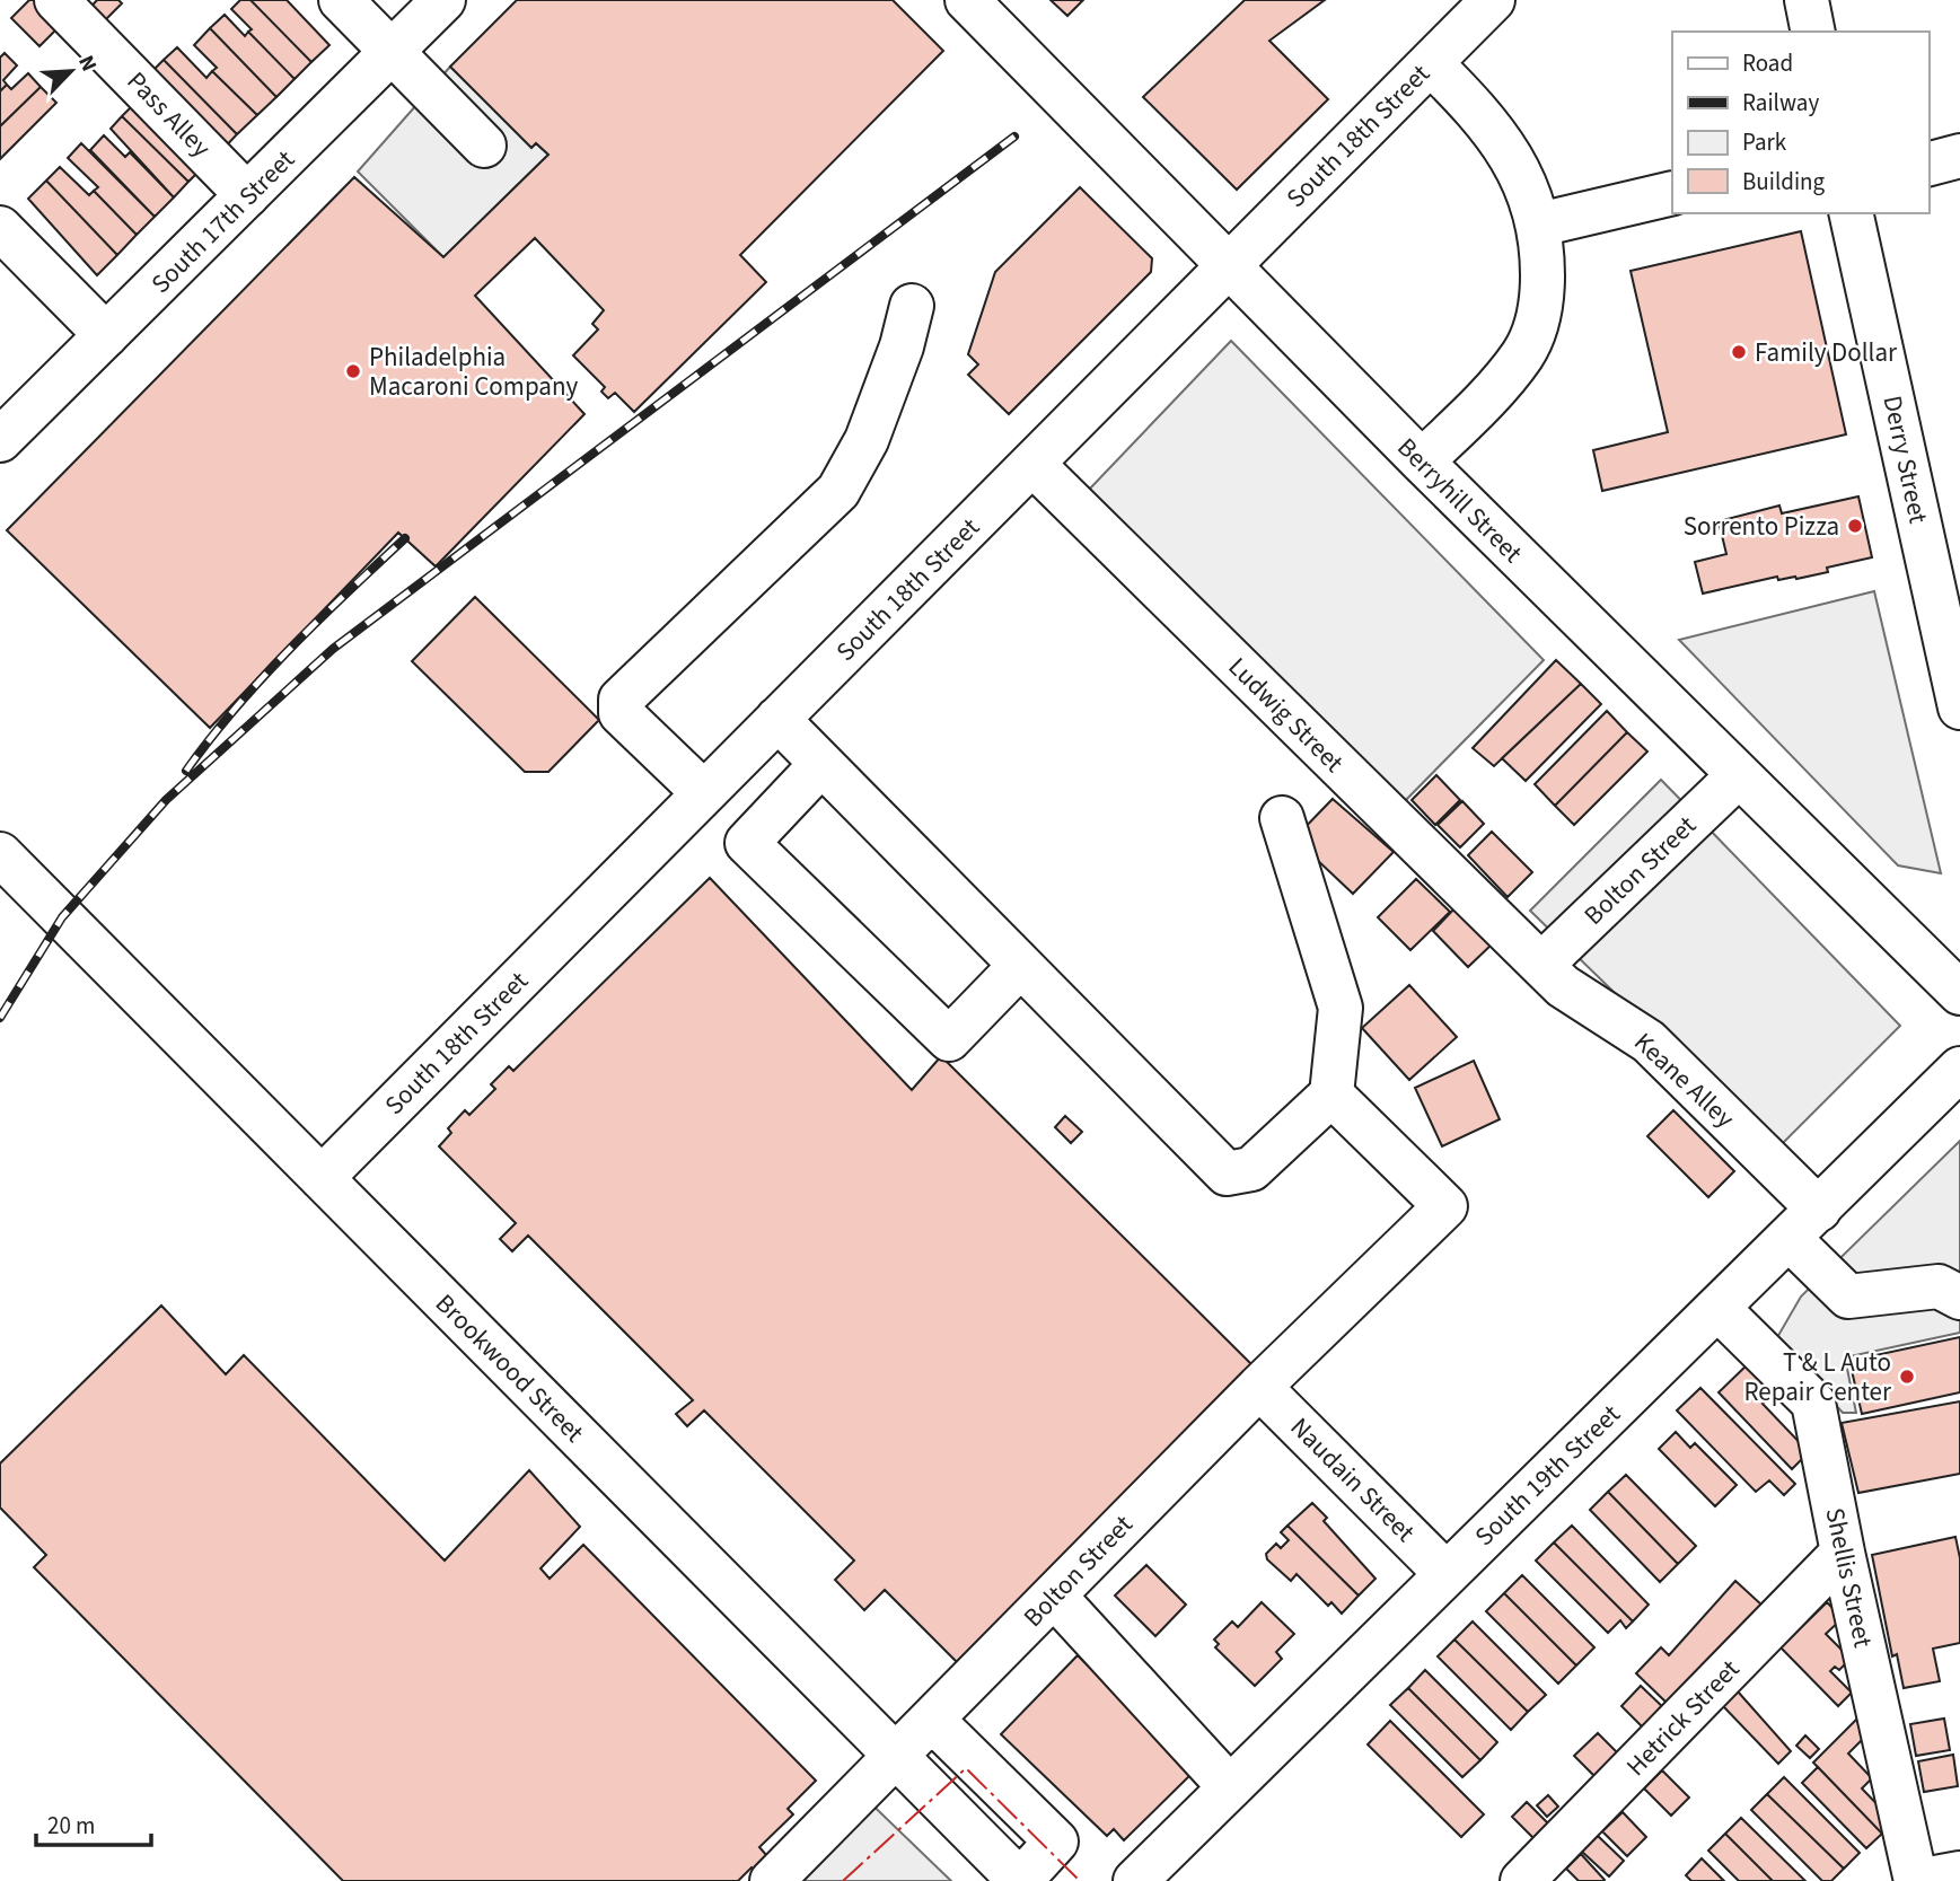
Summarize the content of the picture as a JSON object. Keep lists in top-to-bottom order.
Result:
{
  "streets": {
    "street": [
      "Pass Alley",
      "South 18th Street",
      "South 17th Street",
      "Derry Street",
      "Berryhill Street",
      "Ludwig Street",
      "Bolton Street",
      "Keane Alley",
      "Brookwood Street",
      "South 19th Street",
      "Naudain Street",
      "Shellis Street",
      "Hetrick Street"
    ]
  },
  "crossings": [
    ["Pass Alley", "South 17th Street"],
    ["South 18th Street", "Berryhill Street"],
    ["South 18th Street", "Ludwig Street"],
    ["South 18th Street", "Brookwood Street"],
    ["Berryhill Street", "Bolton Street"],
    ["Ludwig Street", "Bolton Street"],
    ["Ludwig Street", "Keane Alley"],
    ["Bolton Street", "Keane Alley"],
    ["Bolton Street", "Brookwood Street"],
    ["Bolton Street", "Naudain Street"],
    ["Keane Alley", "South 19th Street"],
    ["South 19th Street", "Naudain Street"],
    ["South 19th Street", "Shellis Street"],
    ["Shellis Street", "Hetrick Street"]
  ],
  "places": [
    "Family Dollar",
    "Philadelphia Macaroni Company",
    "Sorrento Pizza",
    "T & L Auto Repair Center"
  ],
  "legend": [
    "Road",
    "Railway",
    "Park",
    "Building"
  ],
  "scale_bar": "20 m",
  "north": "top right"
}
